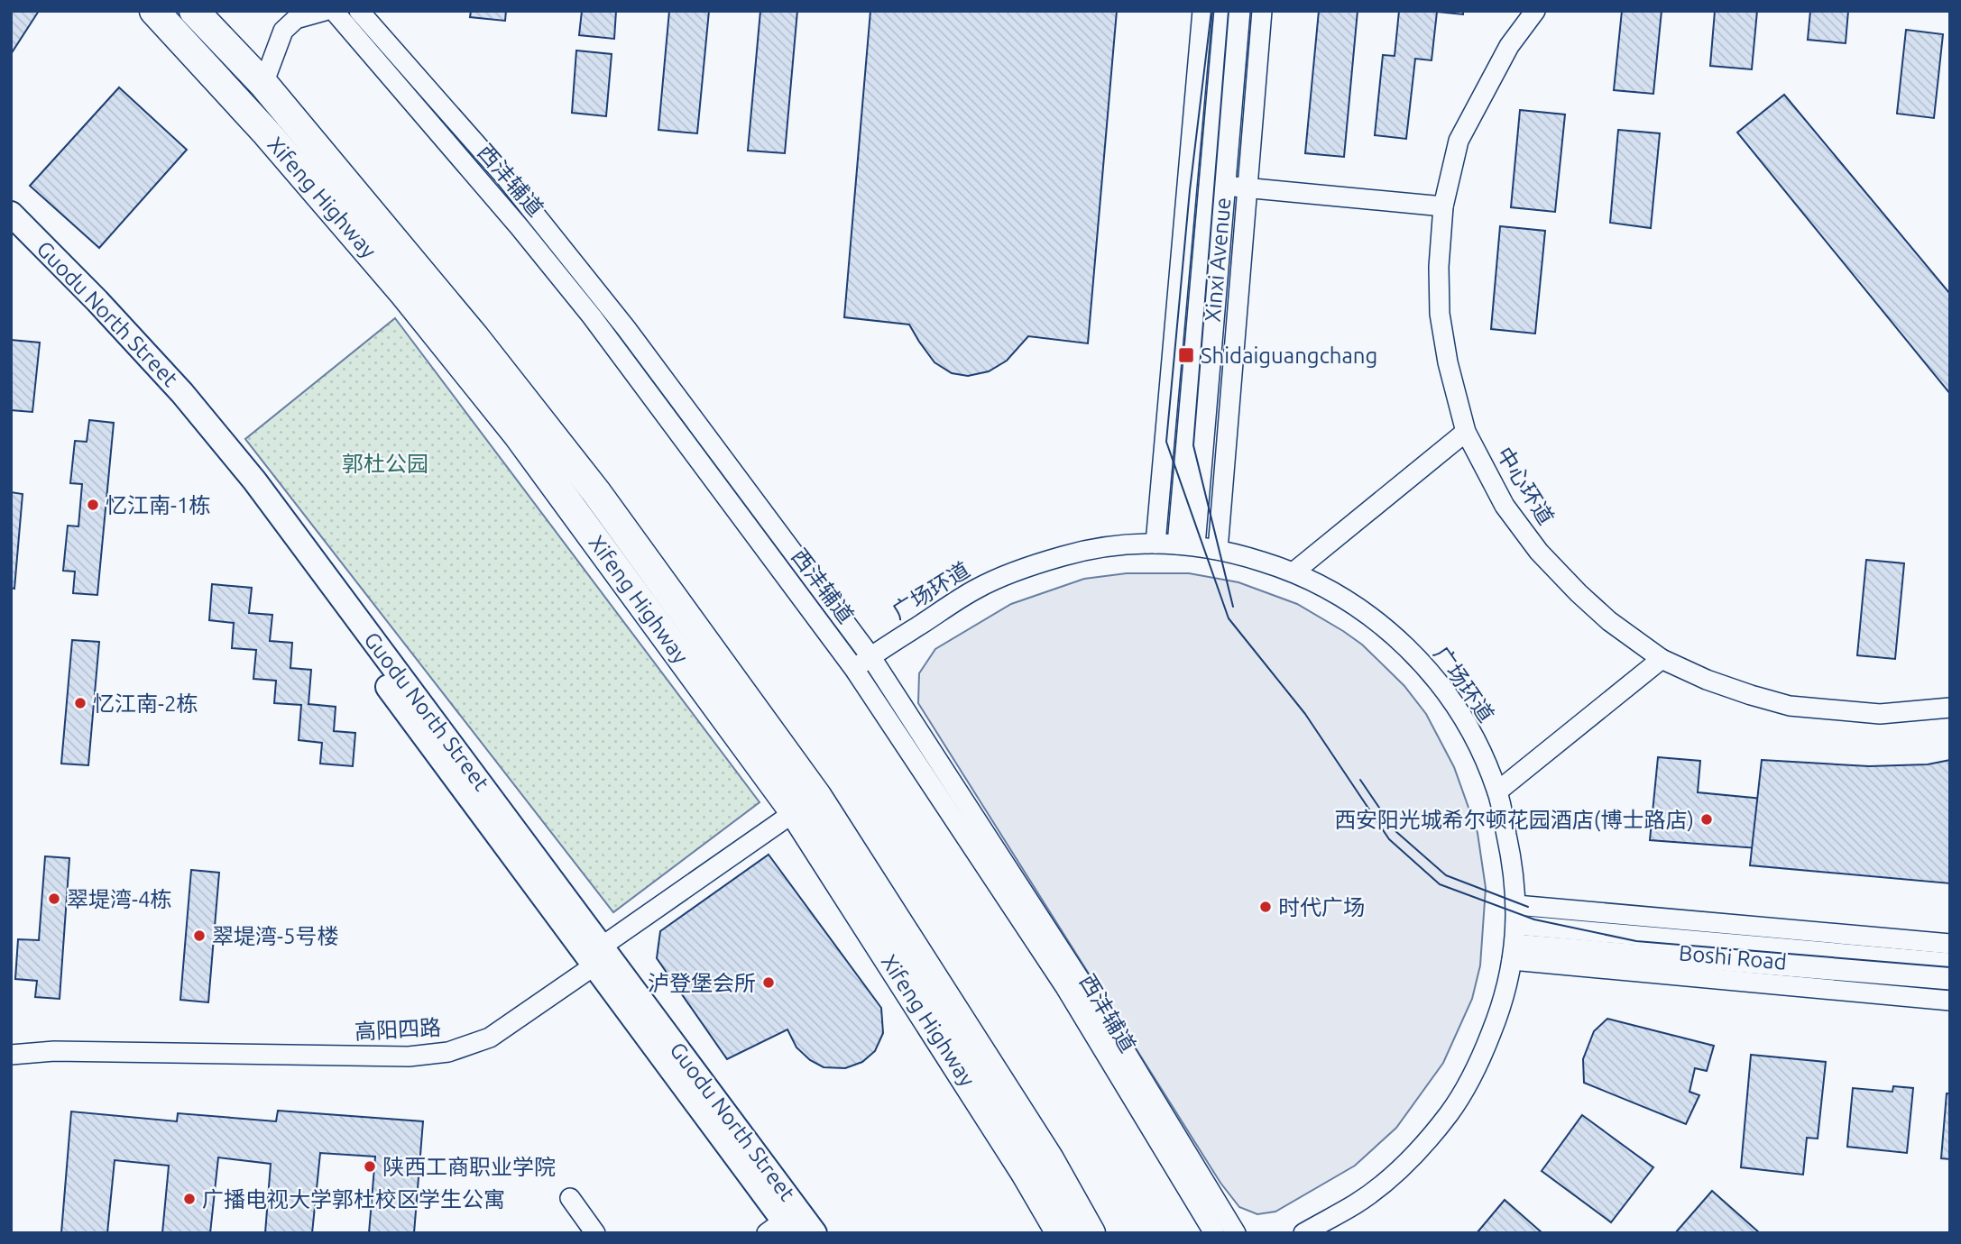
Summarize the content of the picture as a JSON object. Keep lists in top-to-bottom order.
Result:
{
  "streets": {
    "highway": ["Xifeng Highway"],
    "main road": ["Guodu North Street"],
    "street": [
      "西沣辅道",
      "Xinxi Avenue",
      "中心环道",
      "广场环道",
      "Boshi Road",
      "高阳四路"
    ]
  },
  "crossings": [
    ["西沣辅道", "广场环道"],
    ["Xifeng Highway", "高阳四路"],
    ["Xinxi Avenue", "广场环道"],
    ["Guodu North Street", "高阳四路"],
    ["广场环道", "Boshi Road"]
  ],
  "parks": ["郭杜公园"],
  "places": {
    "transit": ["Shidaiguangchang"],
    "other": [
      "忆江南-1栋",
      "忆江南-2栋",
      "西安阳光城希尔顿花园酒店(博士路店)",
      "翠堤湾-4栋",
      "时代广场",
      "翠堤湾-5号楼",
      "泸登堡会所",
      "陕西工商职业学院",
      "广播电视大学郭杜校区学生公寓"
    ]
  }
}
